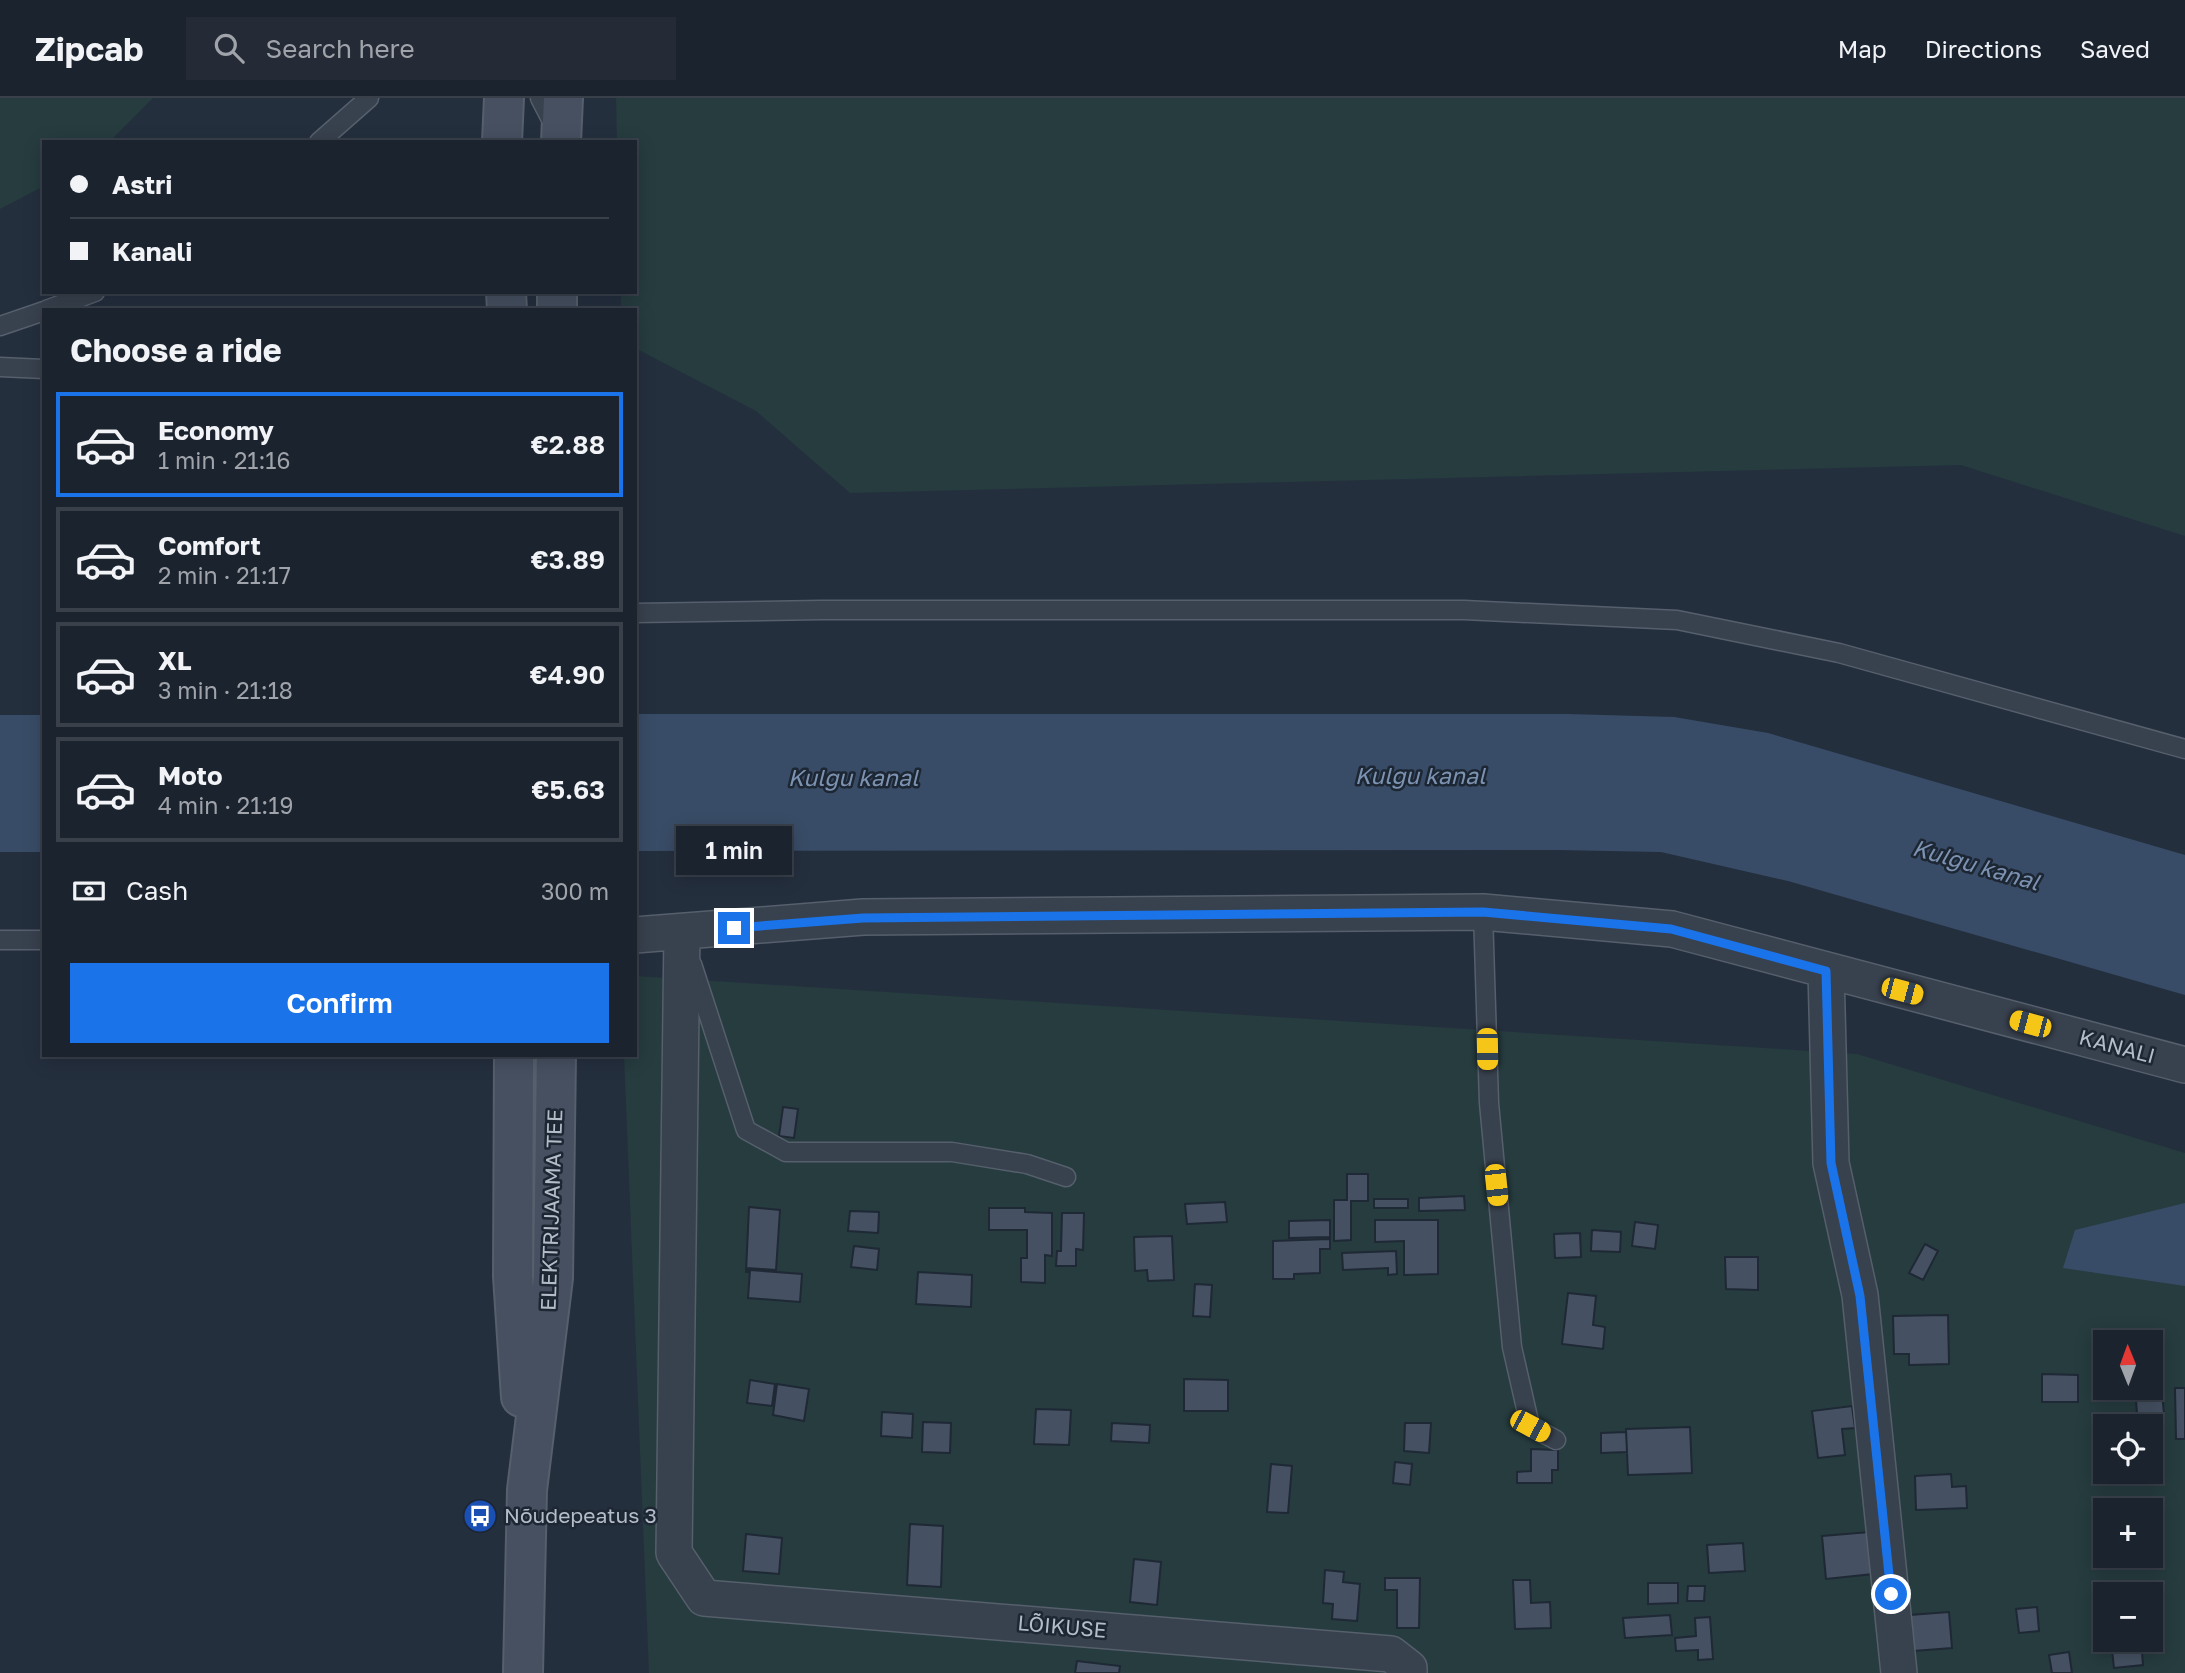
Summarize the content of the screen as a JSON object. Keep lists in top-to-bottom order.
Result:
{
  "streets": {
    "street": ["KANALI", "ELEKTRIJAAMA TEE", "LÕIKUSE"]
  },
  "crossings": [
    ["KANALI", "LÕIKUSE"]
  ],
  "water": ["Kulgu kanal"],
  "places": {
    "bus stop": ["Nõudepeatus 3"]
  },
  "north": "top",
  "page": {
    "header": "Zipcab",
    "search": "Search here",
    "nav": ["Map", "Directions", "Saved"],
    "banner": ["Astri", "Kanali"],
    "heading": "Choose a ride",
    "list": [
      {
        "name": "Economy",
        "note": "1 min · 21:16",
        "value": "€2.88"
      },
      {
        "name": "Comfort",
        "note": "2 min · 21:17",
        "value": "€3.89"
      },
      {
        "name": "XL",
        "note": "3 min · 21:18",
        "value": "€4.90"
      },
      {
        "name": "Moto",
        "note": "4 min · 21:19",
        "value": "€5.63"
      }
    ],
    "bubble": "1 min",
    "pay": ["Cash", "300 m"],
    "buttons": "Confirm",
    "map_buttons": ["+", "−"]
  }
}
